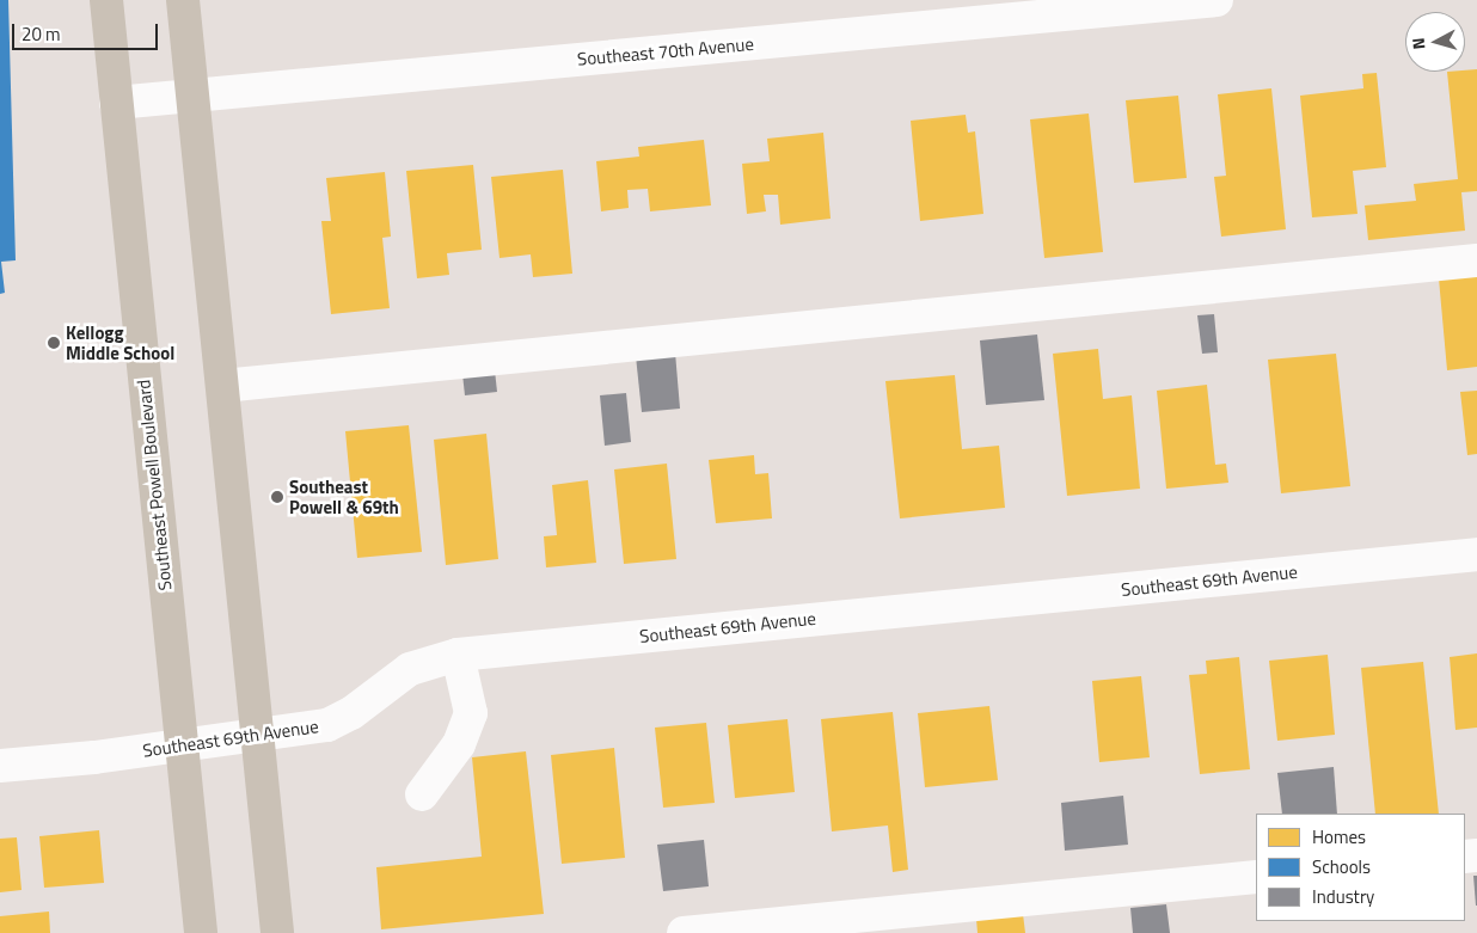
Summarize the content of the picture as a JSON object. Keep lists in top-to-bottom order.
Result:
{
  "streets": {
    "main road": ["Southeast Powell Boulevard"],
    "street": ["Southeast 70th Avenue", "Southeast 69th Avenue"]
  },
  "crossings": [
    ["Southeast 70th Avenue", "Southeast Powell Boulevard"],
    ["Southeast Powell Boulevard", "Southeast 69th Avenue"]
  ],
  "places": ["Kellogg Middle School", "Southeast Powell & 69th"],
  "legend": ["Homes", "Schools", "Industry"],
  "scale_bar": "20 m",
  "north": "left"
}
